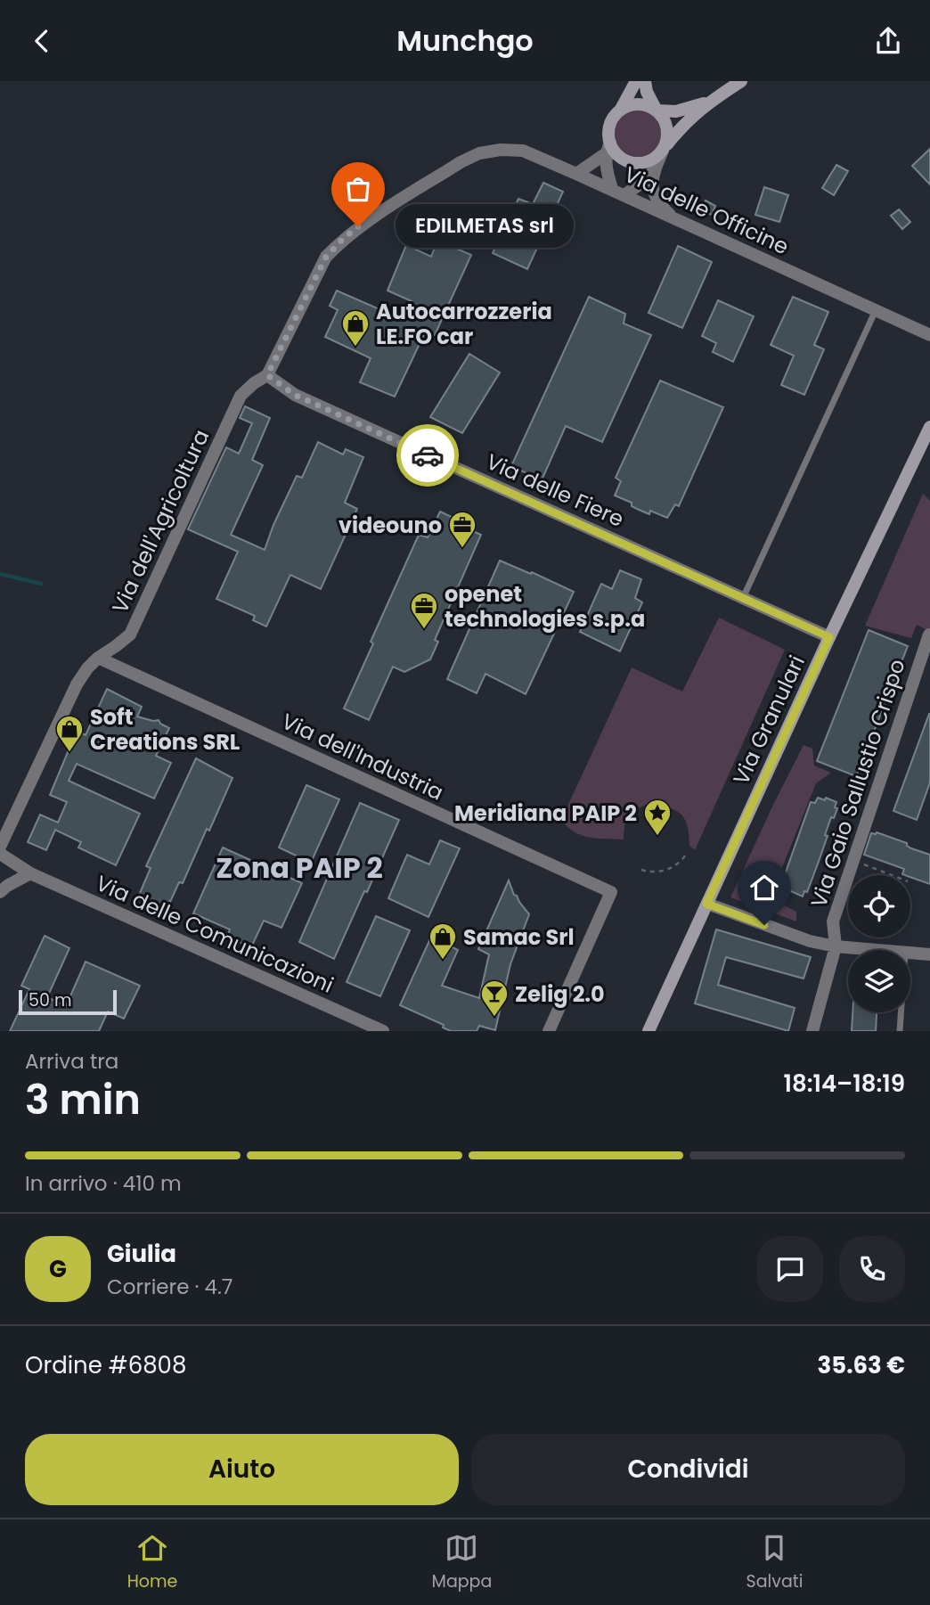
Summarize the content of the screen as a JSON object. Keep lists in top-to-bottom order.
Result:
{
  "streets": {
    "street": [
      "Via delle Officine",
      "Via delle Fiere",
      "Via dell'Agricoltura",
      "Via Granulari",
      "Via dell'Industria",
      "Via Gaio Sallustio Crispo",
      "Via delle Comunicazioni"
    ]
  },
  "crossings": [
    ["Via delle Officine", "Via delle Fiere"],
    ["Via delle Officine", "Via dell'Agricoltura"],
    ["Via delle Fiere", "Via dell'Agricoltura"],
    ["Via delle Fiere", "Via Granulari"],
    ["Via dell'Agricoltura", "Via dell'Industria"]
  ],
  "districts": ["Zona PAIP 2"],
  "places": {
    "other": ["EDILMETAS srl"],
    "shop": ["Autocarrozzeria LE.FO car", "Soft Creations SRL", "Samac Srl"],
    "office": ["videouno", "openet technologies s.p.a"],
    "place": ["Meridiana PAIP 2"],
    "bar": ["Zelig 2.0"]
  },
  "scale_bar": "50 m",
  "page": {
    "header": "Munchgo",
    "bubble": "EDILMETAS srl",
    "scale": "50 m",
    "heading": ["3 min", "Arriva tra", "18:14–18:19"],
    "panel": [
      "Giulia",
      "Corriere · 4.7",
      "Ordine #6808",
      "35.63 €"
    ],
    "bar": "In arrivo · 410 m",
    "round": "G",
    "buttons": ["Aiuto", "Condividi"],
    "tabs": ["Home", "Mappa", "Salvati"]
  }
}
